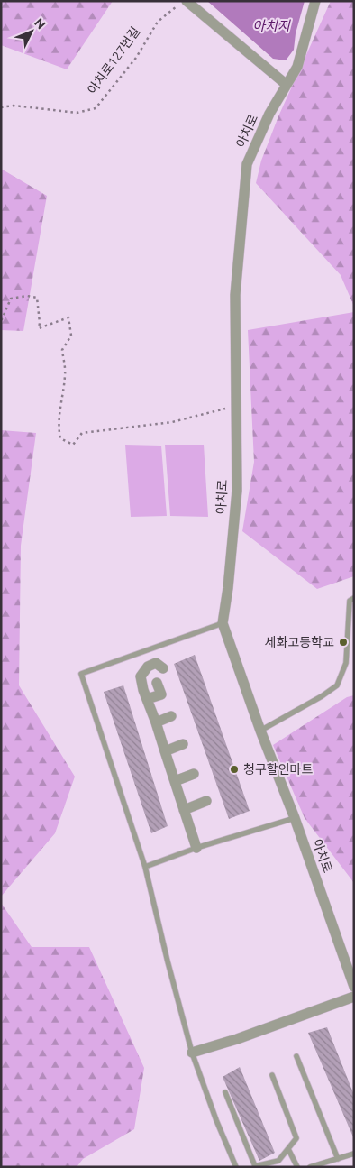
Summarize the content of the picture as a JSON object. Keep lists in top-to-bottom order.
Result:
{
  "streets": {
    "street": ["아치로"],
    "path": ["아치로127번길"]
  },
  "water": ["아치지"],
  "places": ["세화고등학교", "청구할인마트"],
  "north": "top right"
}
